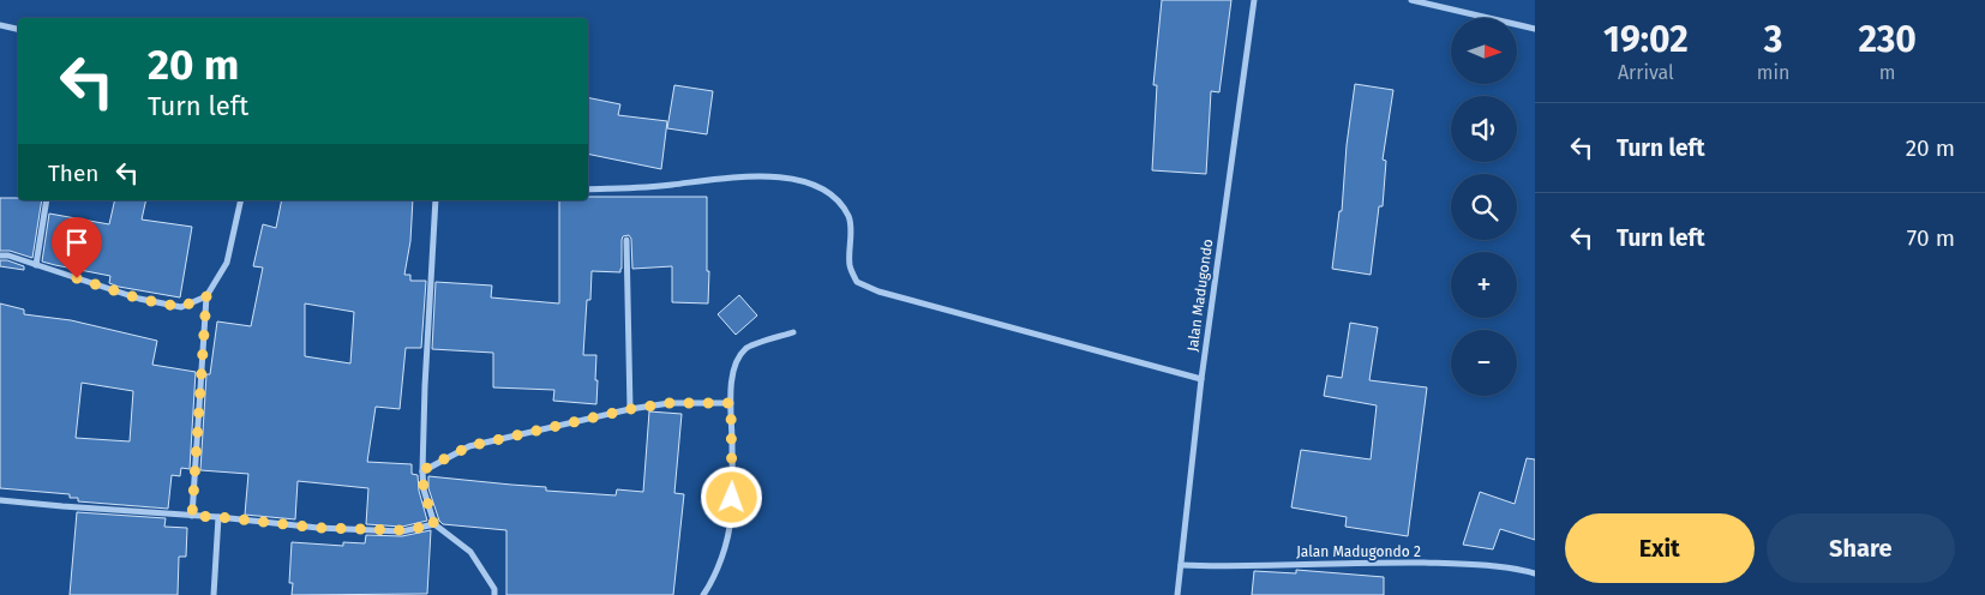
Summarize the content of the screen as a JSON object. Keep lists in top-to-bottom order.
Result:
{
  "streets": {
    "street": ["Jalan Madugondo", "Jalan Madugondo 2"]
  },
  "crossings": [
    ["Jalan Madugondo", "Jalan Madugondo 2"]
  ],
  "north": "right",
  "page": {
    "eta": [
      "19:02",
      "Arrival",
      "3",
      "min",
      "230",
      "m"
    ],
    "map_buttons": ["+", "−"],
    "turn": ["20 m", "Turn left"],
    "list": [
      {
        "name": "Turn left",
        "value": "20 m"
      },
      {
        "name": "Turn left",
        "value": "70 m"
      }
    ],
    "then": "Then",
    "buttons": ["Exit", "Share"]
  }
}
